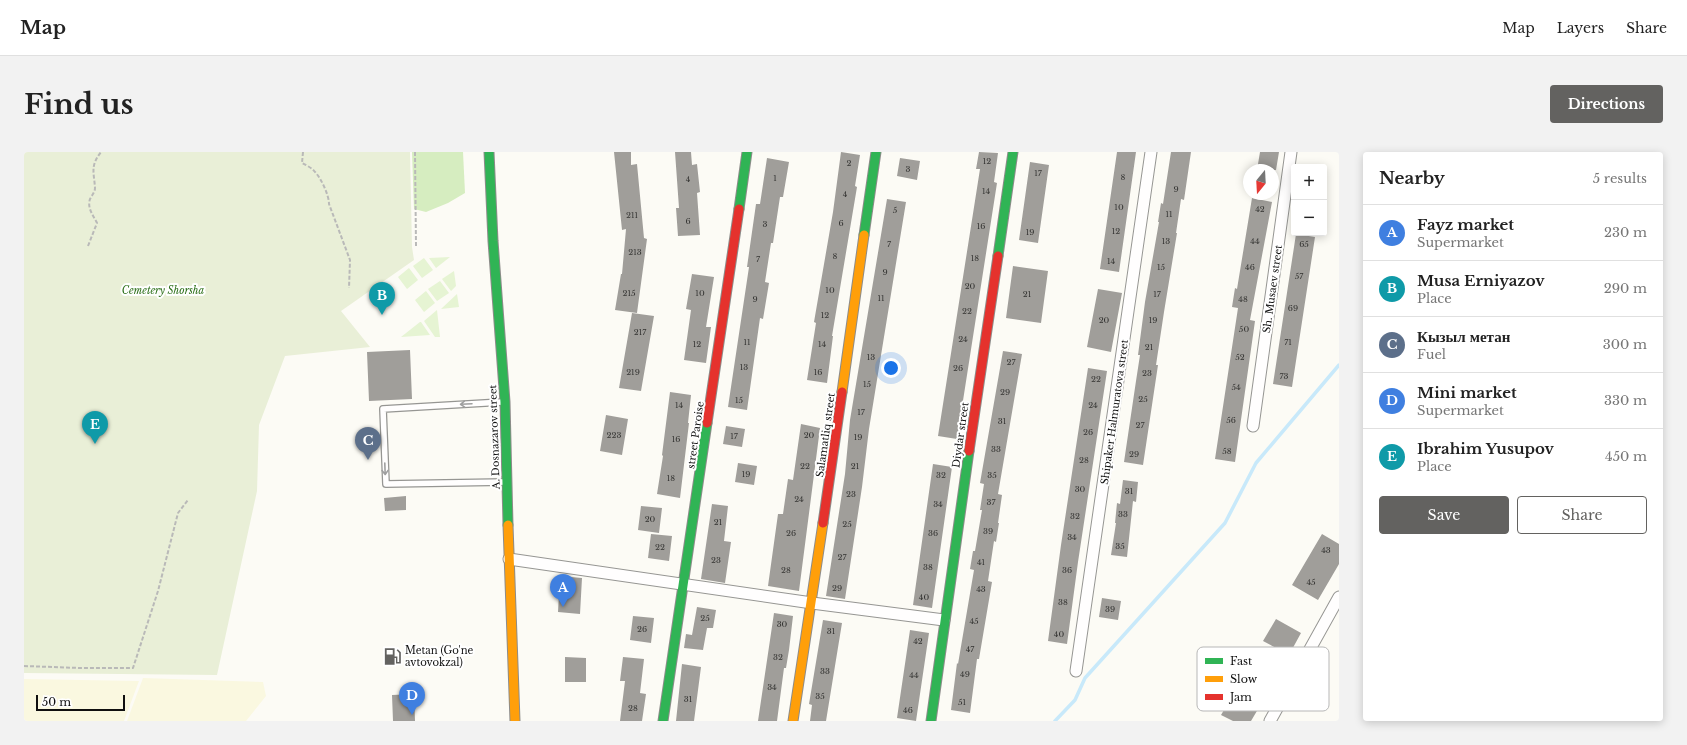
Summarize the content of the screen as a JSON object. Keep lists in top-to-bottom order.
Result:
{
  "streets": {
    "street": [
      "Sh. Musaev street",
      "Shipaker Halmuratova street",
      "street Paroise",
      "Salamatliq street",
      "Diydar street",
      "A. Dosnazarov street"
    ]
  },
  "parks": ["Cemetery Shorsha"],
  "places": {
    "fuel station": ["Metan (Go'ne avtovokzal)"]
  },
  "house_numbers": [
    "12",
    "2",
    "3",
    "17",
    "8",
    "1",
    "4",
    "9",
    "14",
    "4",
    "10",
    "42",
    "5",
    "11",
    "211",
    "6",
    "6",
    "3",
    "16",
    "12",
    "19",
    "13",
    "44",
    "7",
    "65",
    "213",
    "8",
    "18",
    "7",
    "14",
    "15",
    "46",
    "9",
    "57",
    "20",
    "10",
    "215",
    "10",
    "21",
    "17",
    "11",
    "9",
    "48",
    "69",
    "22",
    "12",
    "20",
    "19",
    "50",
    "217",
    "24",
    "11",
    "71",
    "12",
    "14",
    "21",
    "13",
    "52",
    "27",
    "13",
    "26",
    "219",
    "16",
    "23",
    "73",
    "22",
    "15",
    "54",
    "29",
    "25",
    "15",
    "14",
    "24",
    "17",
    "56",
    "31",
    "27",
    "26",
    "223",
    "20",
    "17",
    "19",
    "16",
    "33",
    "58",
    "29",
    "28",
    "22",
    "21",
    "19",
    "32",
    "35",
    "18",
    "30",
    "31",
    "23",
    "24",
    "37",
    "34",
    "33",
    "32",
    "20",
    "21",
    "25",
    "39",
    "26",
    "36",
    "34",
    "35",
    "22",
    "43",
    "27",
    "23",
    "41",
    "38",
    "28",
    "36",
    "45",
    "29",
    "43",
    "40",
    "38",
    "39",
    "25",
    "45",
    "30",
    "26",
    "31",
    "40",
    "42",
    "47",
    "32",
    "33",
    "49",
    "44",
    "34",
    "35",
    "31",
    "51",
    "28",
    "46"
  ],
  "legend": ["Fast", "Slow", "Jam"],
  "scale_bar": "50 m",
  "north": "bottom",
  "page": {
    "header": "Map",
    "nav": ["Map", "Layers", "Share"],
    "buttons": [
      "Directions",
      ["Save", "Share"]
    ],
    "title": "Find us",
    "heading": ["Nearby", "5 results"],
    "map_buttons": ["+", "−"],
    "list": [
      {
        "mark": "A",
        "name": "Fayz market",
        "note": "Supermarket",
        "value": "230 m"
      },
      {
        "mark": "B",
        "name": "Musa Erniyazov",
        "note": "Place",
        "value": "290 m"
      },
      {
        "mark": "C",
        "name": "Кызыл метан",
        "note": "Fuel",
        "value": "300 m"
      },
      {
        "mark": "D",
        "name": "Mini market",
        "note": "Supermarket",
        "value": "330 m"
      },
      {
        "mark": "E",
        "name": "Ibrahim Yusupov",
        "note": "Place",
        "value": "450 m"
      }
    ],
    "pins": [
      "B",
      "E",
      "C",
      "A",
      "D"
    ],
    "scale": "50 m"
  }
}
